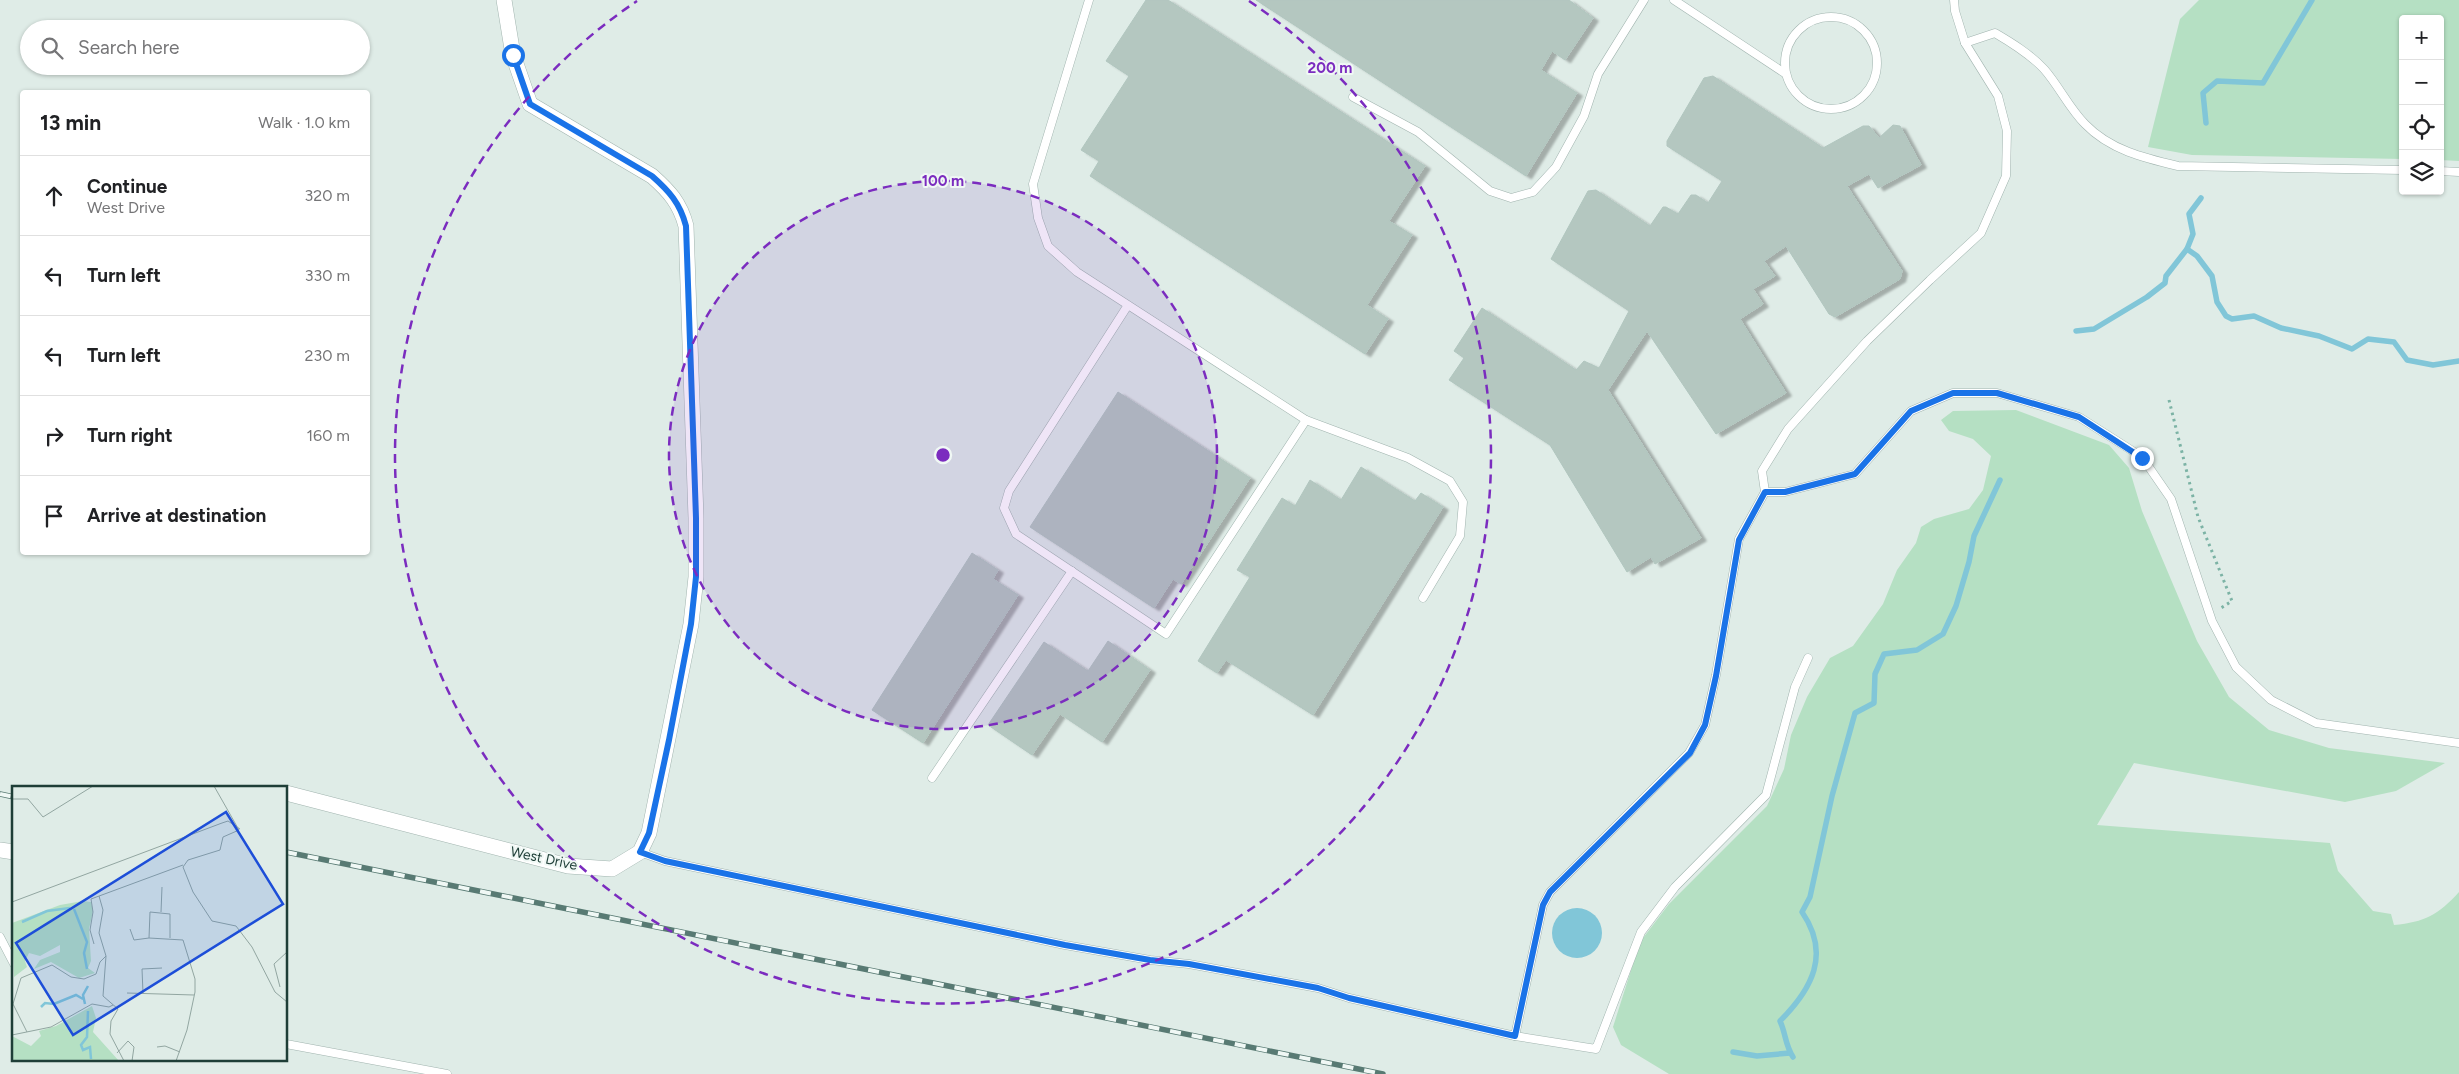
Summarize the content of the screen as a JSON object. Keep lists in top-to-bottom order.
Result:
{
  "streets": {
    "street": ["West Drive"]
  },
  "page": {
    "map_buttons": ["+", "−"],
    "search": "Search here",
    "heading": ["13 min", "Walk · 1.0 km"],
    "list": [
      ["Continue", "West Drive", "320 m"],
      ["Turn left", "330 m"],
      ["Turn left", "230 m"],
      ["Turn right", "160 m"],
      "Arrive at destination"
    ]
  },
  "rings": ["200 m", "100 m"]
}
